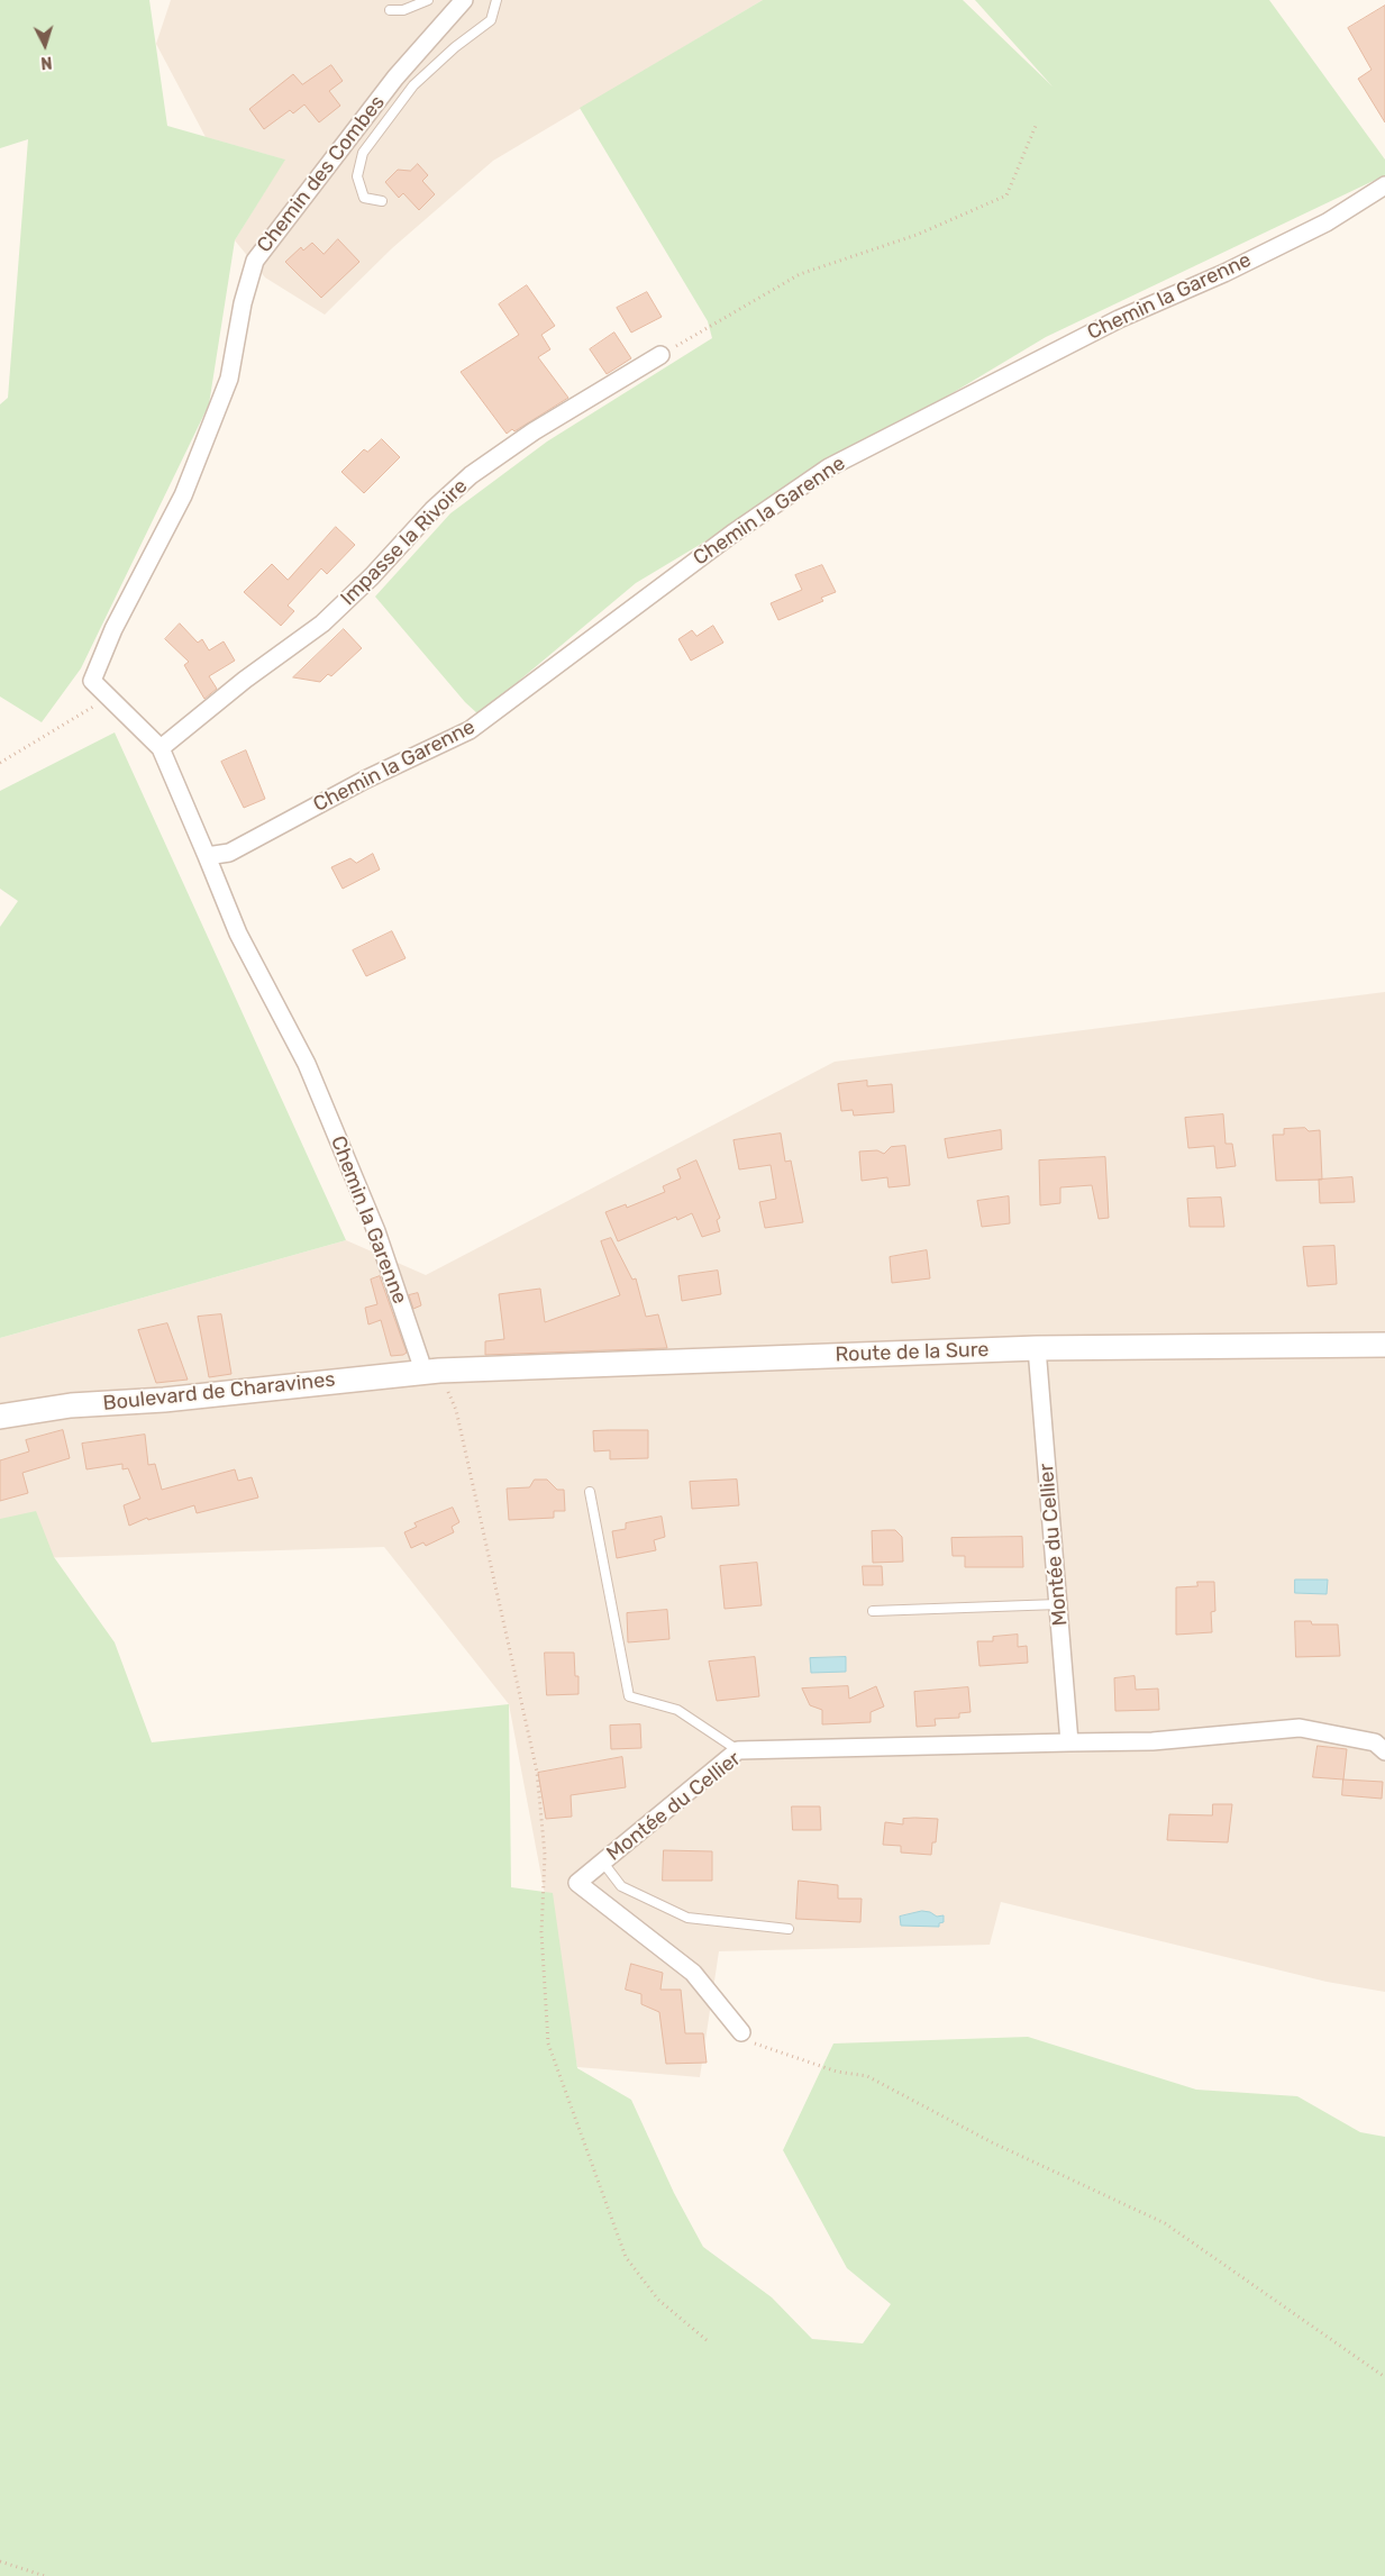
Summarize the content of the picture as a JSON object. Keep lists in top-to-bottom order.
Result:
{
  "streets": {
    "main road": ["Route de la Sure", "Boulevard de Charavines"],
    "street": [
      "Chemin des Combes",
      "Chemin la Garenne",
      "Impasse la Rivoire",
      "Montée du Cellier"
    ]
  },
  "crossings": [
    ["Chemin des Combes", "Chemin la Garenne"],
    ["Chemin la Garenne", "Impasse la Rivoire"],
    ["Chemin la Garenne", "Route de la Sure"],
    ["Chemin la Garenne", "Boulevard de Charavines"],
    ["Route de la Sure", "Boulevard de Charavines"],
    ["Route de la Sure", "Montée du Cellier"]
  ],
  "north": "bottom"
}
